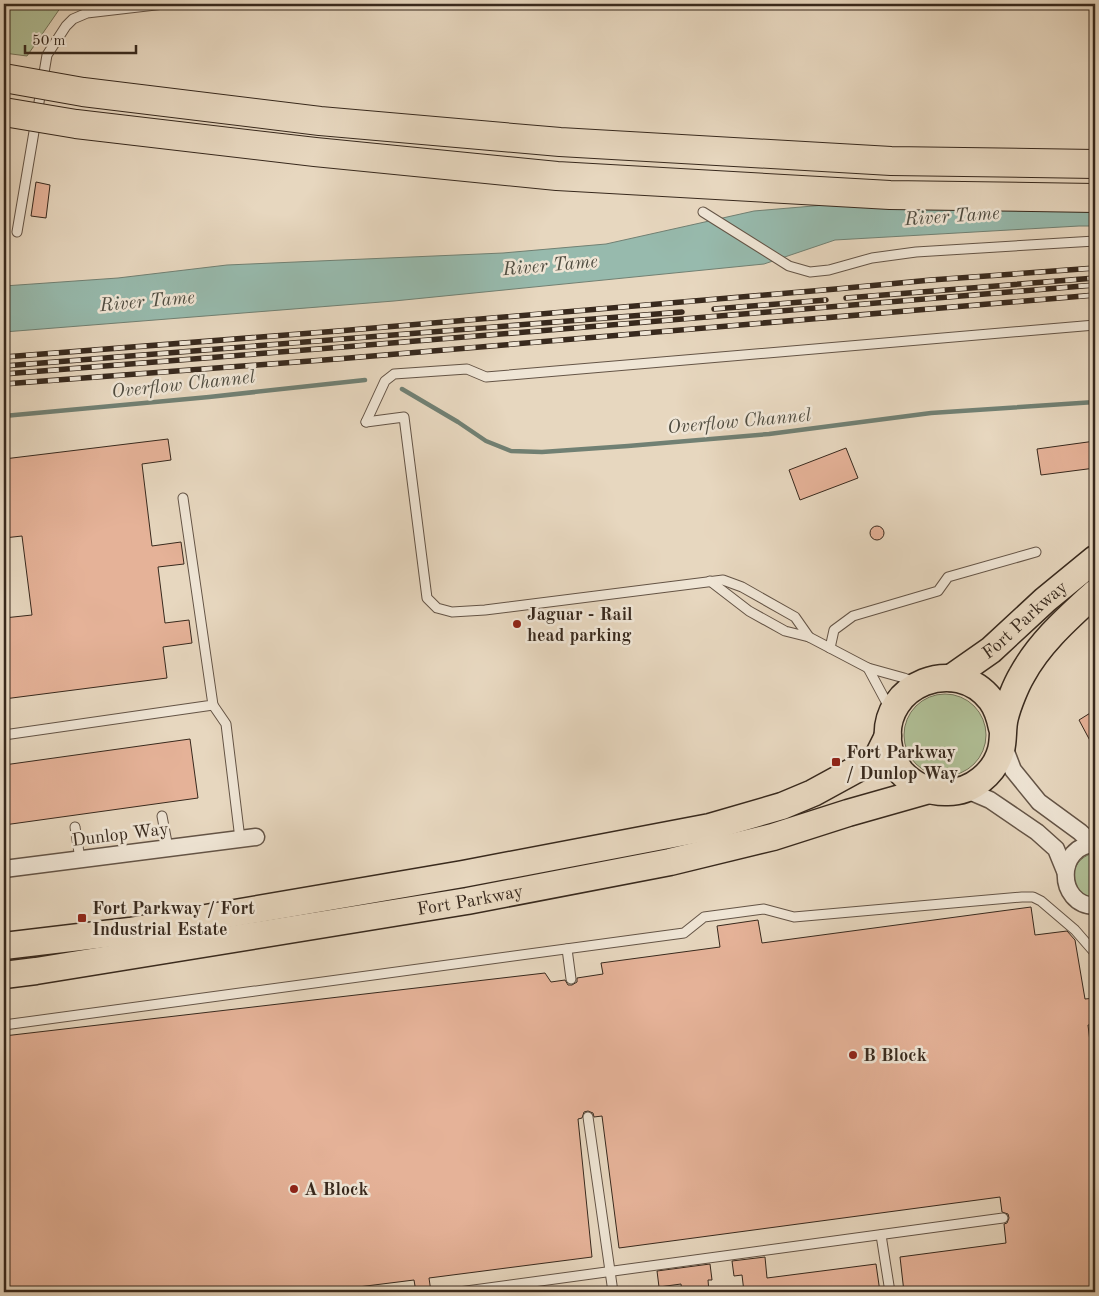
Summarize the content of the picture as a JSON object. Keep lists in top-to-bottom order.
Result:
{
  "streets": {
    "main road": ["Fort Parkway"],
    "street": ["Dunlop Way"]
  },
  "water": ["River Tame", "Overflow Channel"],
  "places": {
    "other": ["Jaguar - Rail head parking", "B Block", "A Block"],
    "transit": ["Fort Parkway / Dunlop Way", "Fort Parkway / Fort Industrial Estate"]
  },
  "scale_bar": "50 m"
}
